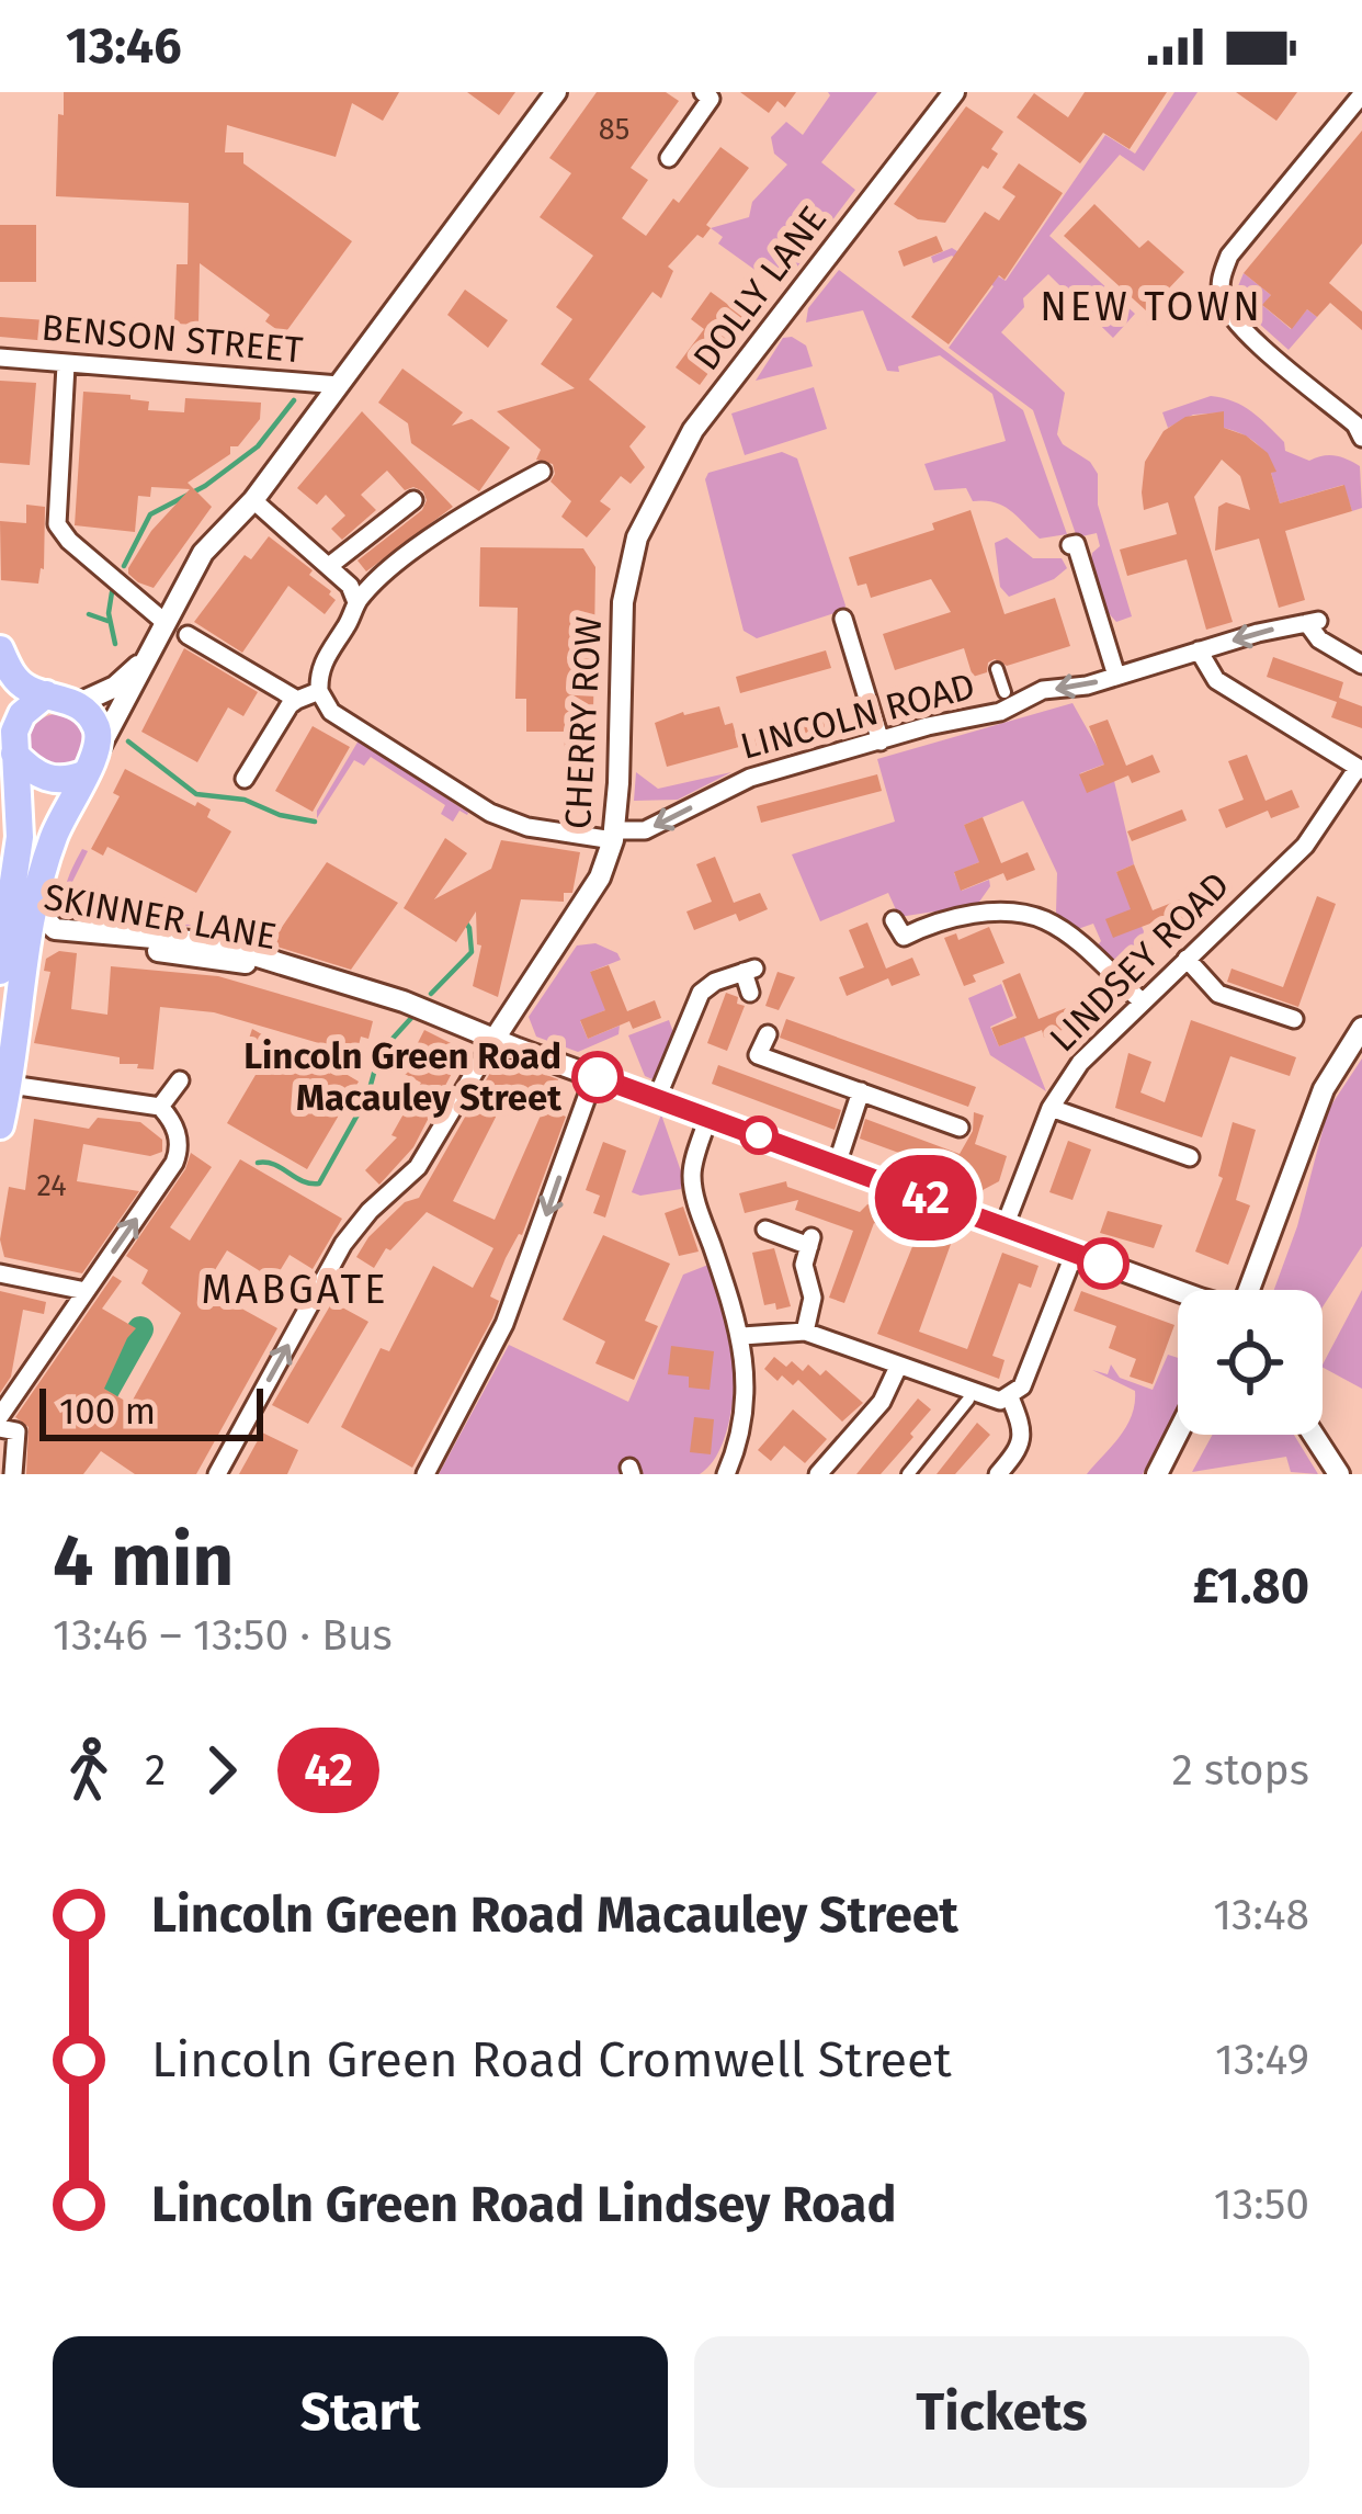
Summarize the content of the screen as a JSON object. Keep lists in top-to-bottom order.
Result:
{
  "streets": {
    "street": [
      "DOLLY LANE",
      "BENSON STREET",
      "LINCOLN ROAD",
      "CHERRY ROW",
      "SKINNER LANE",
      "LINDSEY ROAD"
    ]
  },
  "crossings": [
    ["DOLLY LANE", "CHERRY ROW"],
    ["LINCOLN ROAD", "CHERRY ROW"],
    ["CHERRY ROW", "SKINNER LANE"],
    ["SKINNER LANE", "LINDSEY ROAD"]
  ],
  "one_way": ["LINCOLN ROAD"],
  "districts": ["NEW TOWN", "MABGATE"],
  "places": ["Lincoln Green Road Macauley Street"],
  "lines": ["bus line 42"],
  "house_numbers": ["85", "24"],
  "scale_bar": "100 m",
  "page": {
    "status": "13:46",
    "on_map": "42",
    "scale": "100 m",
    "heading": ["4 min", "13:46 – 13:50 · Bus", "£1.80"],
    "legs": ["2", "42", "2 stops"],
    "list": [
      {
        "name": "Lincoln Green Road Macauley Street",
        "value": "13:48"
      },
      {
        "name": "Lincoln Green Road Cromwell Street",
        "value": "13:49"
      },
      {
        "name": "Lincoln Green Road Lindsey Road",
        "value": "13:50"
      }
    ],
    "buttons": ["Start", "Tickets"]
  }
}
